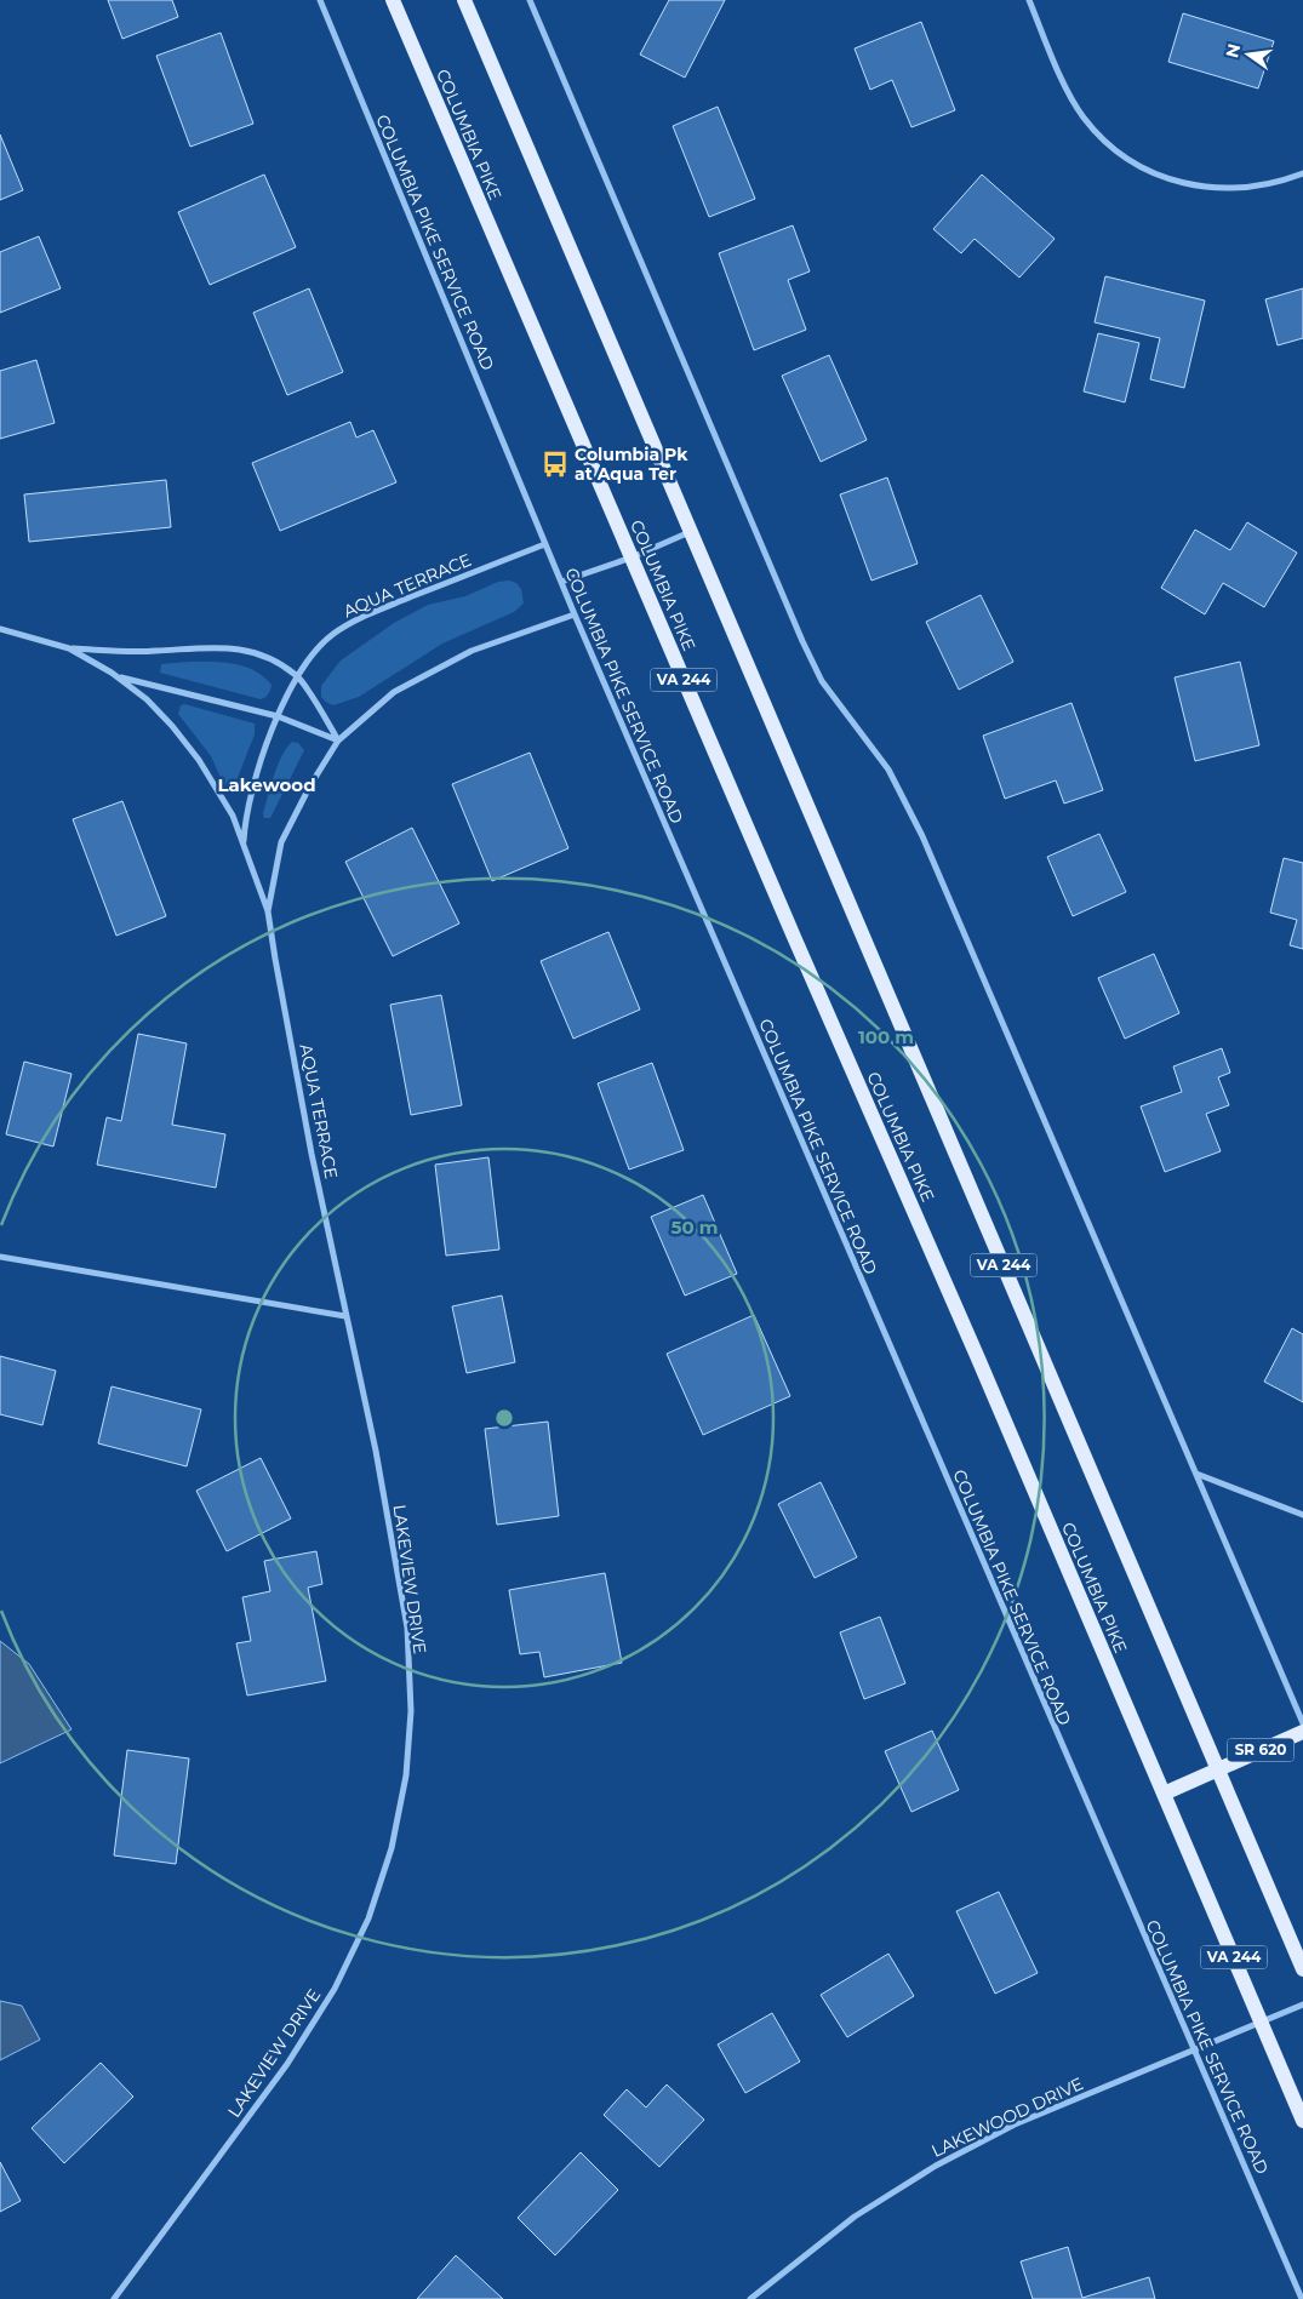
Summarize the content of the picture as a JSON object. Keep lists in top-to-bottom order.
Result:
{
  "streets": {
    "main road": ["COLUMBIA PIKE", "VA 244", "SR 620"],
    "street": [
      "COLUMBIA PIKE SERVICE ROAD",
      "AQUA TERRACE",
      "LAKEVIEW DRIVE",
      "LAKEWOOD DRIVE"
    ]
  },
  "crossings": [
    ["COLUMBIA PIKE", "SR 620"],
    ["COLUMBIA PIKE", "LAKEWOOD DRIVE"],
    ["COLUMBIA PIKE SERVICE ROAD", "AQUA TERRACE"],
    ["COLUMBIA PIKE SERVICE ROAD", "LAKEWOOD DRIVE"],
    ["AQUA TERRACE", "LAKEVIEW DRIVE"],
    ["VA 244", "SR 620"]
  ],
  "districts": ["Lakewood"],
  "places": {
    "bus stop": ["Columbia Pk at Aqua Ter"]
  },
  "north": "left",
  "rings": ["100 m", "50 m"]
}
